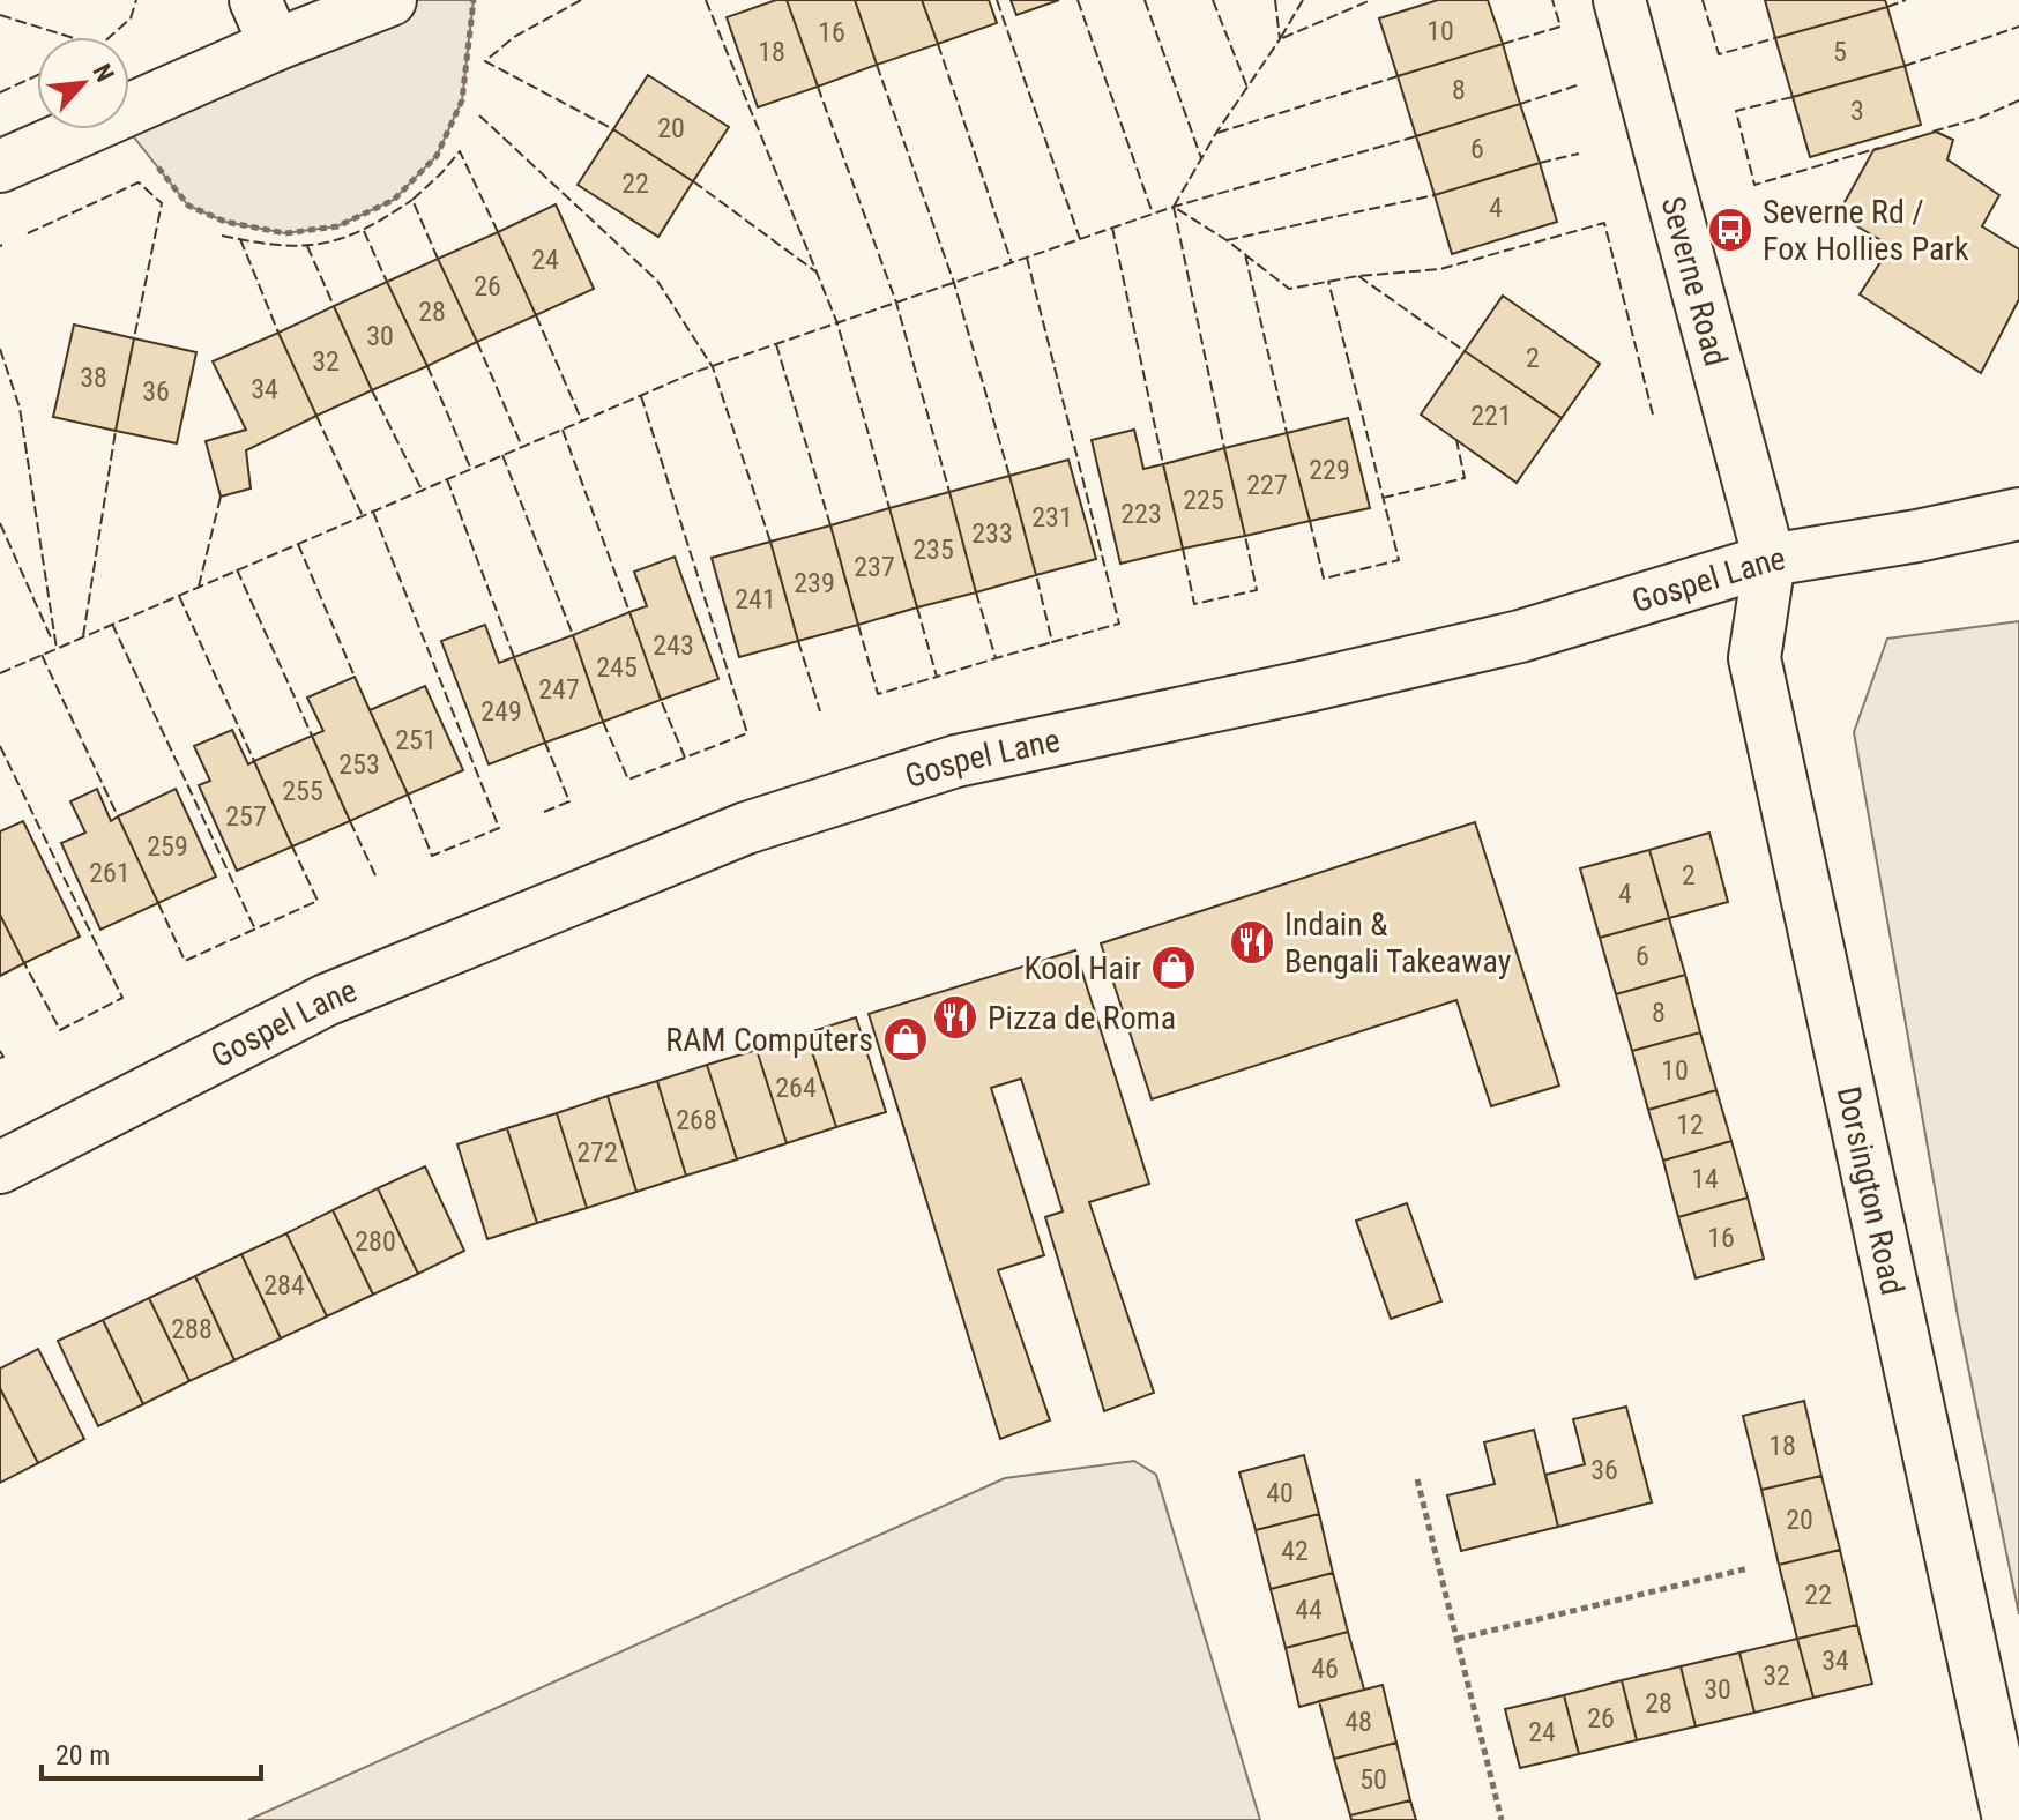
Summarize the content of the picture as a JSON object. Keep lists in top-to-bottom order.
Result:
{
  "streets": {
    "street": ["Severne Road", "Gospel Lane", "Dorsington Road"]
  },
  "crossings": [
    ["Severne Road", "Gospel Lane"],
    ["Severne Road", "Dorsington Road"],
    ["Gospel Lane", "Dorsington Road"]
  ],
  "places": {
    "bus stop": ["Severne Rd / Fox Hollies Park"],
    "restaurant": ["Indain & Bengali Takeaway", "Pizza de Roma"],
    "shop": ["Kool Hair", "RAM Computers"]
  },
  "house_numbers": [
    "10",
    "16",
    "18",
    "5",
    "8",
    "3",
    "20",
    "6",
    "22",
    "4",
    "24",
    "26",
    "28",
    "30",
    "2",
    "32",
    "38",
    "34",
    "36",
    "221",
    "229",
    "227",
    "225",
    "223",
    "231",
    "233",
    "235",
    "237",
    "239",
    "241",
    "243",
    "245",
    "247",
    "249",
    "251",
    "253",
    "255",
    "257",
    "259",
    "261",
    "2",
    "4",
    "6",
    "8",
    "10",
    "264",
    "268",
    "12",
    "272",
    "14",
    "16",
    "280",
    "284",
    "288",
    "18",
    "36",
    "40",
    "20",
    "42",
    "22",
    "44",
    "34",
    "46",
    "32",
    "30",
    "28",
    "26",
    "48",
    "24",
    "50"
  ],
  "scale_bar": "20 m",
  "north": "top right"
}
